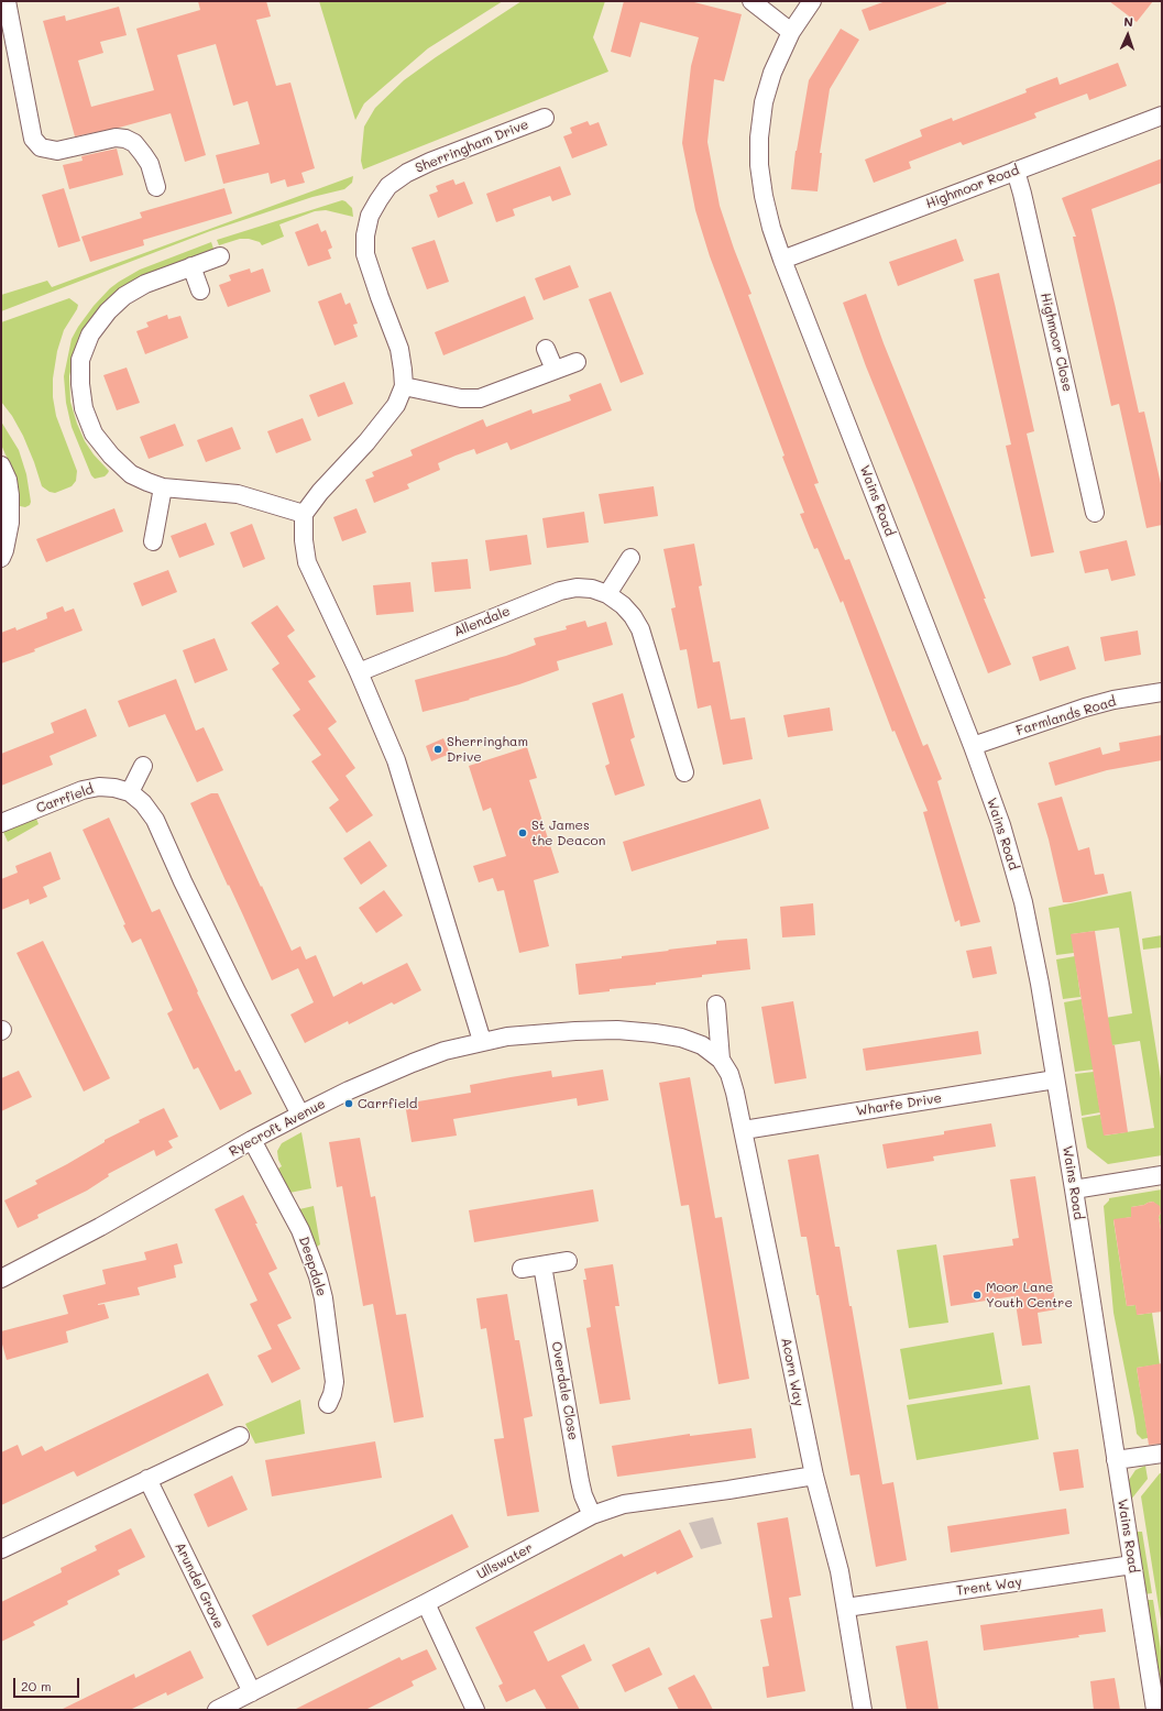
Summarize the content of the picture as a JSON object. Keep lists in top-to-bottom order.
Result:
{
  "streets": {
    "street": [
      "Sherringham Drive",
      "Highmoor Road",
      "Highmoor Close",
      "Wains Road",
      "Allendale",
      "Farmlands Road",
      "Carrfield",
      "Wharfe Drive",
      "Ryecroft Avenue",
      "Deepdale",
      "Acorn Way",
      "Overdale Close",
      "Ullswater",
      "Arundel Grove",
      "Trent Way"
    ]
  },
  "crossings": [
    ["Highmoor Road", "Highmoor Close"],
    ["Highmoor Road", "Wains Road"],
    ["Wains Road", "Farmlands Road"],
    ["Wains Road", "Wharfe Drive"],
    ["Wains Road", "Trent Way"],
    ["Wharfe Drive", "Acorn Way"],
    ["Ryecroft Avenue", "Deepdale"],
    ["Ryecroft Avenue", "Acorn Way"],
    ["Acorn Way", "Ullswater"],
    ["Acorn Way", "Trent Way"],
    ["Overdale Close", "Ullswater"],
    ["Ullswater", "Arundel Grove"]
  ],
  "places": [
    "Sherringham Drive",
    "St James the Deacon",
    "Carrfield",
    "Moor Lane Youth Centre"
  ],
  "scale_bar": "20 m",
  "north": "top"
}
